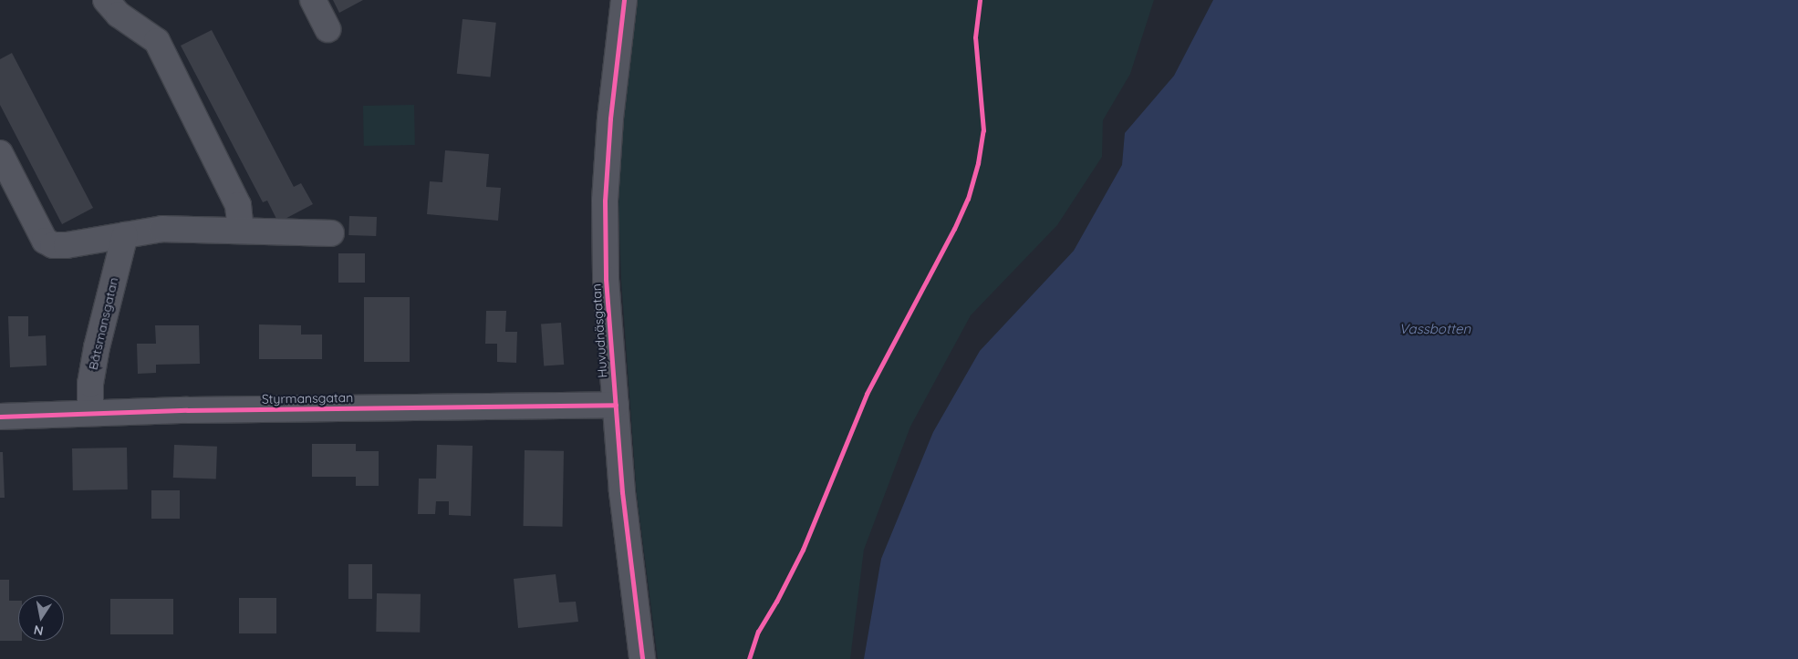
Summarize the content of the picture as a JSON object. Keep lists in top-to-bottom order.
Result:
{
  "streets": {
    "street": ["Båtsmansgatan", "Huvudnäsgatan", "Styrmansgatan"]
  },
  "crossings": [
    ["Båtsmansgatan", "Styrmansgatan"],
    ["Huvudnäsgatan", "Styrmansgatan"]
  ],
  "water": ["Vassbotten"],
  "north": "bottom"
}
